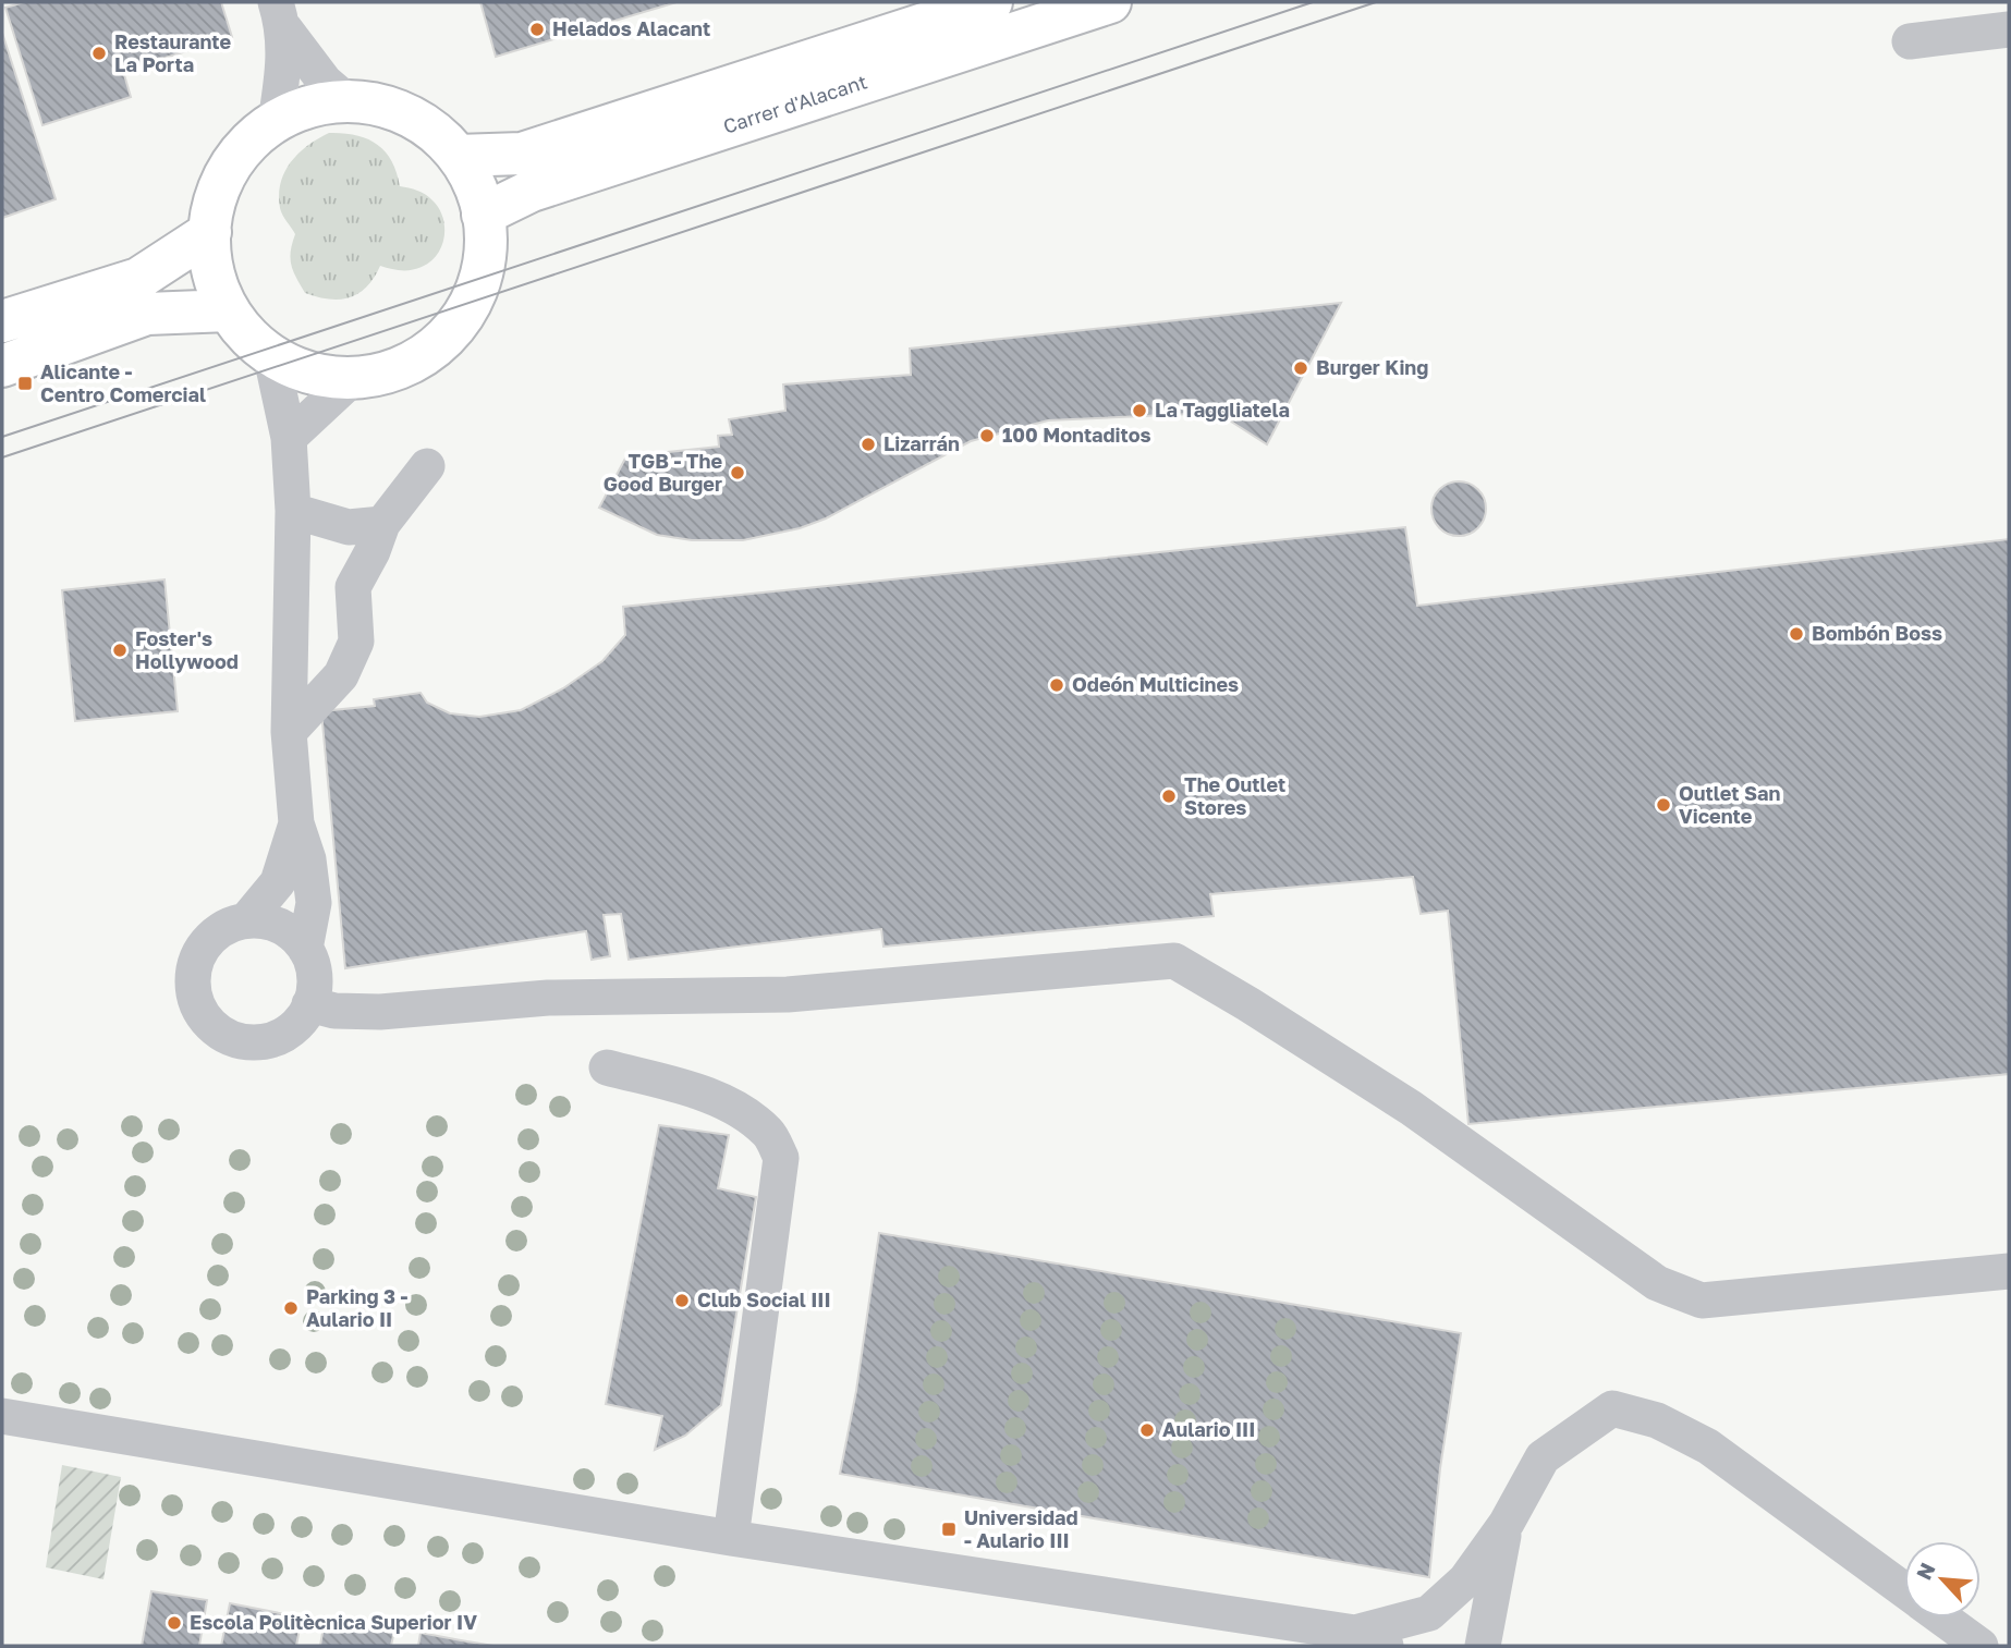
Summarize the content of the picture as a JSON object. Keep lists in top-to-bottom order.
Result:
{
  "streets": {
    "main road": ["Carrer d'Alacant"]
  },
  "places": {
    "other": [
      "Helados Alacant",
      "Restaurante La Porta",
      "Burger King",
      "La Taggliatela",
      "100 Montaditos",
      "Lizarrán",
      "TGB - The Good Burger",
      "Bombón Boss",
      "Foster's Hollywood",
      "Odeón Multicines",
      "The Outlet Stores",
      "Outlet San Vicente",
      "Club Social III",
      "Parking 3 - Aulario II",
      "Aulario III",
      "Escola Politècnica Superior IV"
    ],
    "transit": ["Alicante - Centro Comercial", "Universidad - Aulario III"]
  },
  "north": "top left"
}
